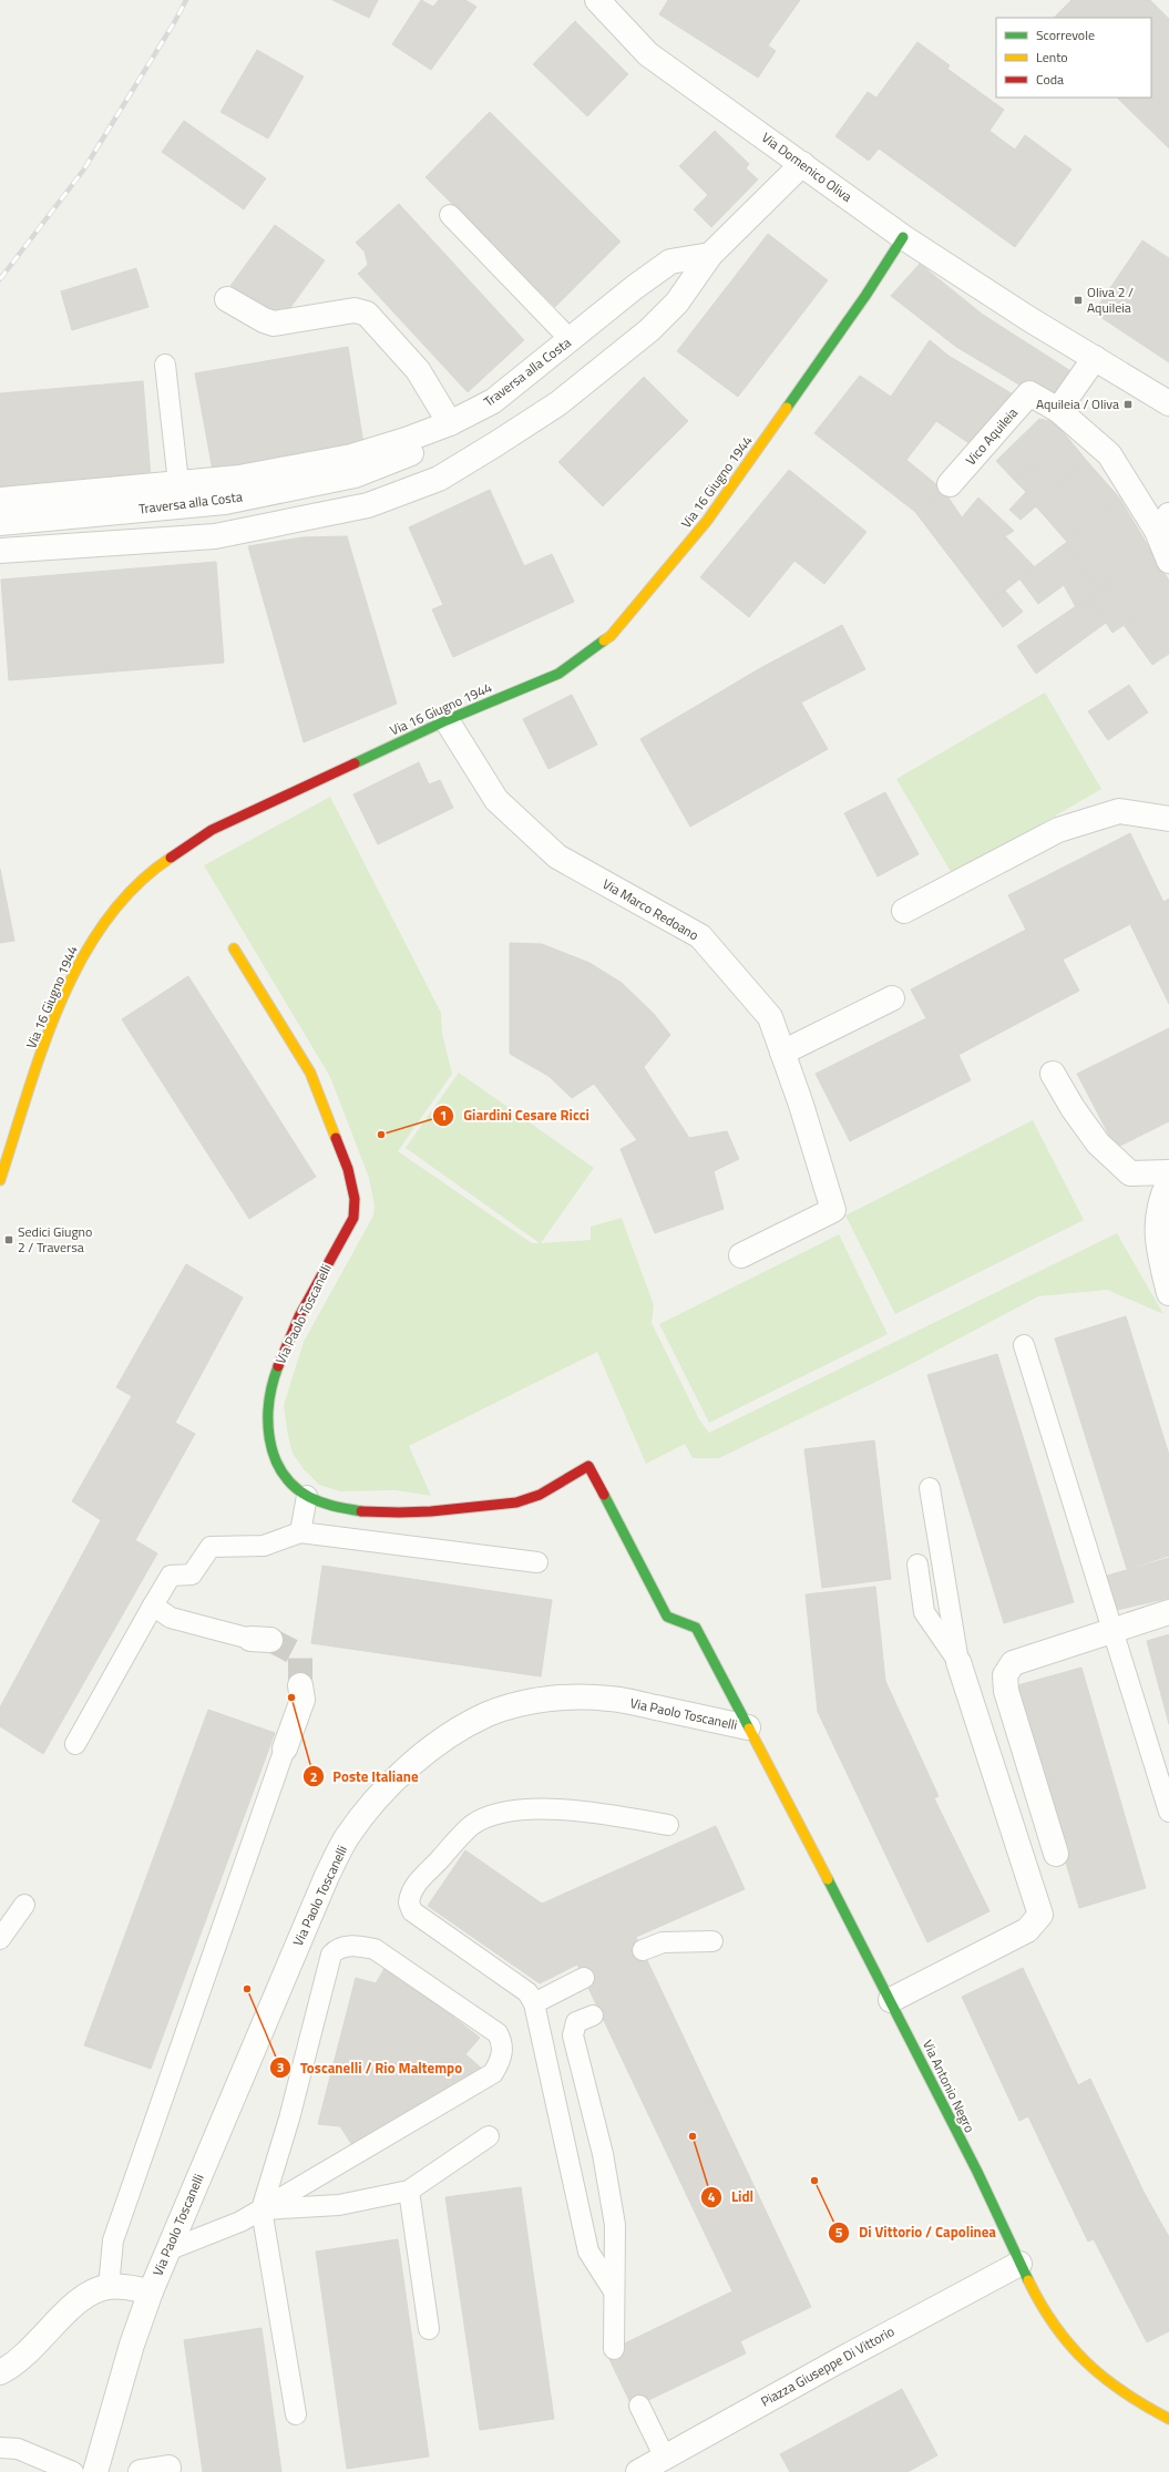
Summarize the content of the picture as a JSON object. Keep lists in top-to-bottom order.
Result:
{
  "streets": {
    "street": [
      "Via Domenico Oliva",
      "Traversa alla Costa",
      "Vico Aquileia",
      "Via 16 Giugno 1944",
      "Via Marco Redoano",
      "Via Paolo Toscanelli",
      "Via Antonio Negro",
      "Piazza Giuseppe Di Vittorio"
    ]
  },
  "crossings": [
    ["Via Domenico Oliva", "Via 16 Giugno 1944"],
    ["Via 16 Giugno 1944", "Via Marco Redoano"],
    ["Via Paolo Toscanelli", "Via Antonio Negro"],
    ["Via Antonio Negro", "Piazza Giuseppe Di Vittorio"]
  ],
  "places": {
    "transit": ["Oliva 2 / Aquileia", "Aquileia / Oliva", "Sedici Giugno 2 / Traversa"],
    "other": [
      "Giardini Cesare Ricci",
      "Poste Italiane",
      "Toscanelli / Rio Maltempo",
      "Lidl",
      "Di Vittorio / Capolinea"
    ]
  },
  "legend": ["Scorrevole", "Lento", "Coda"]
}
